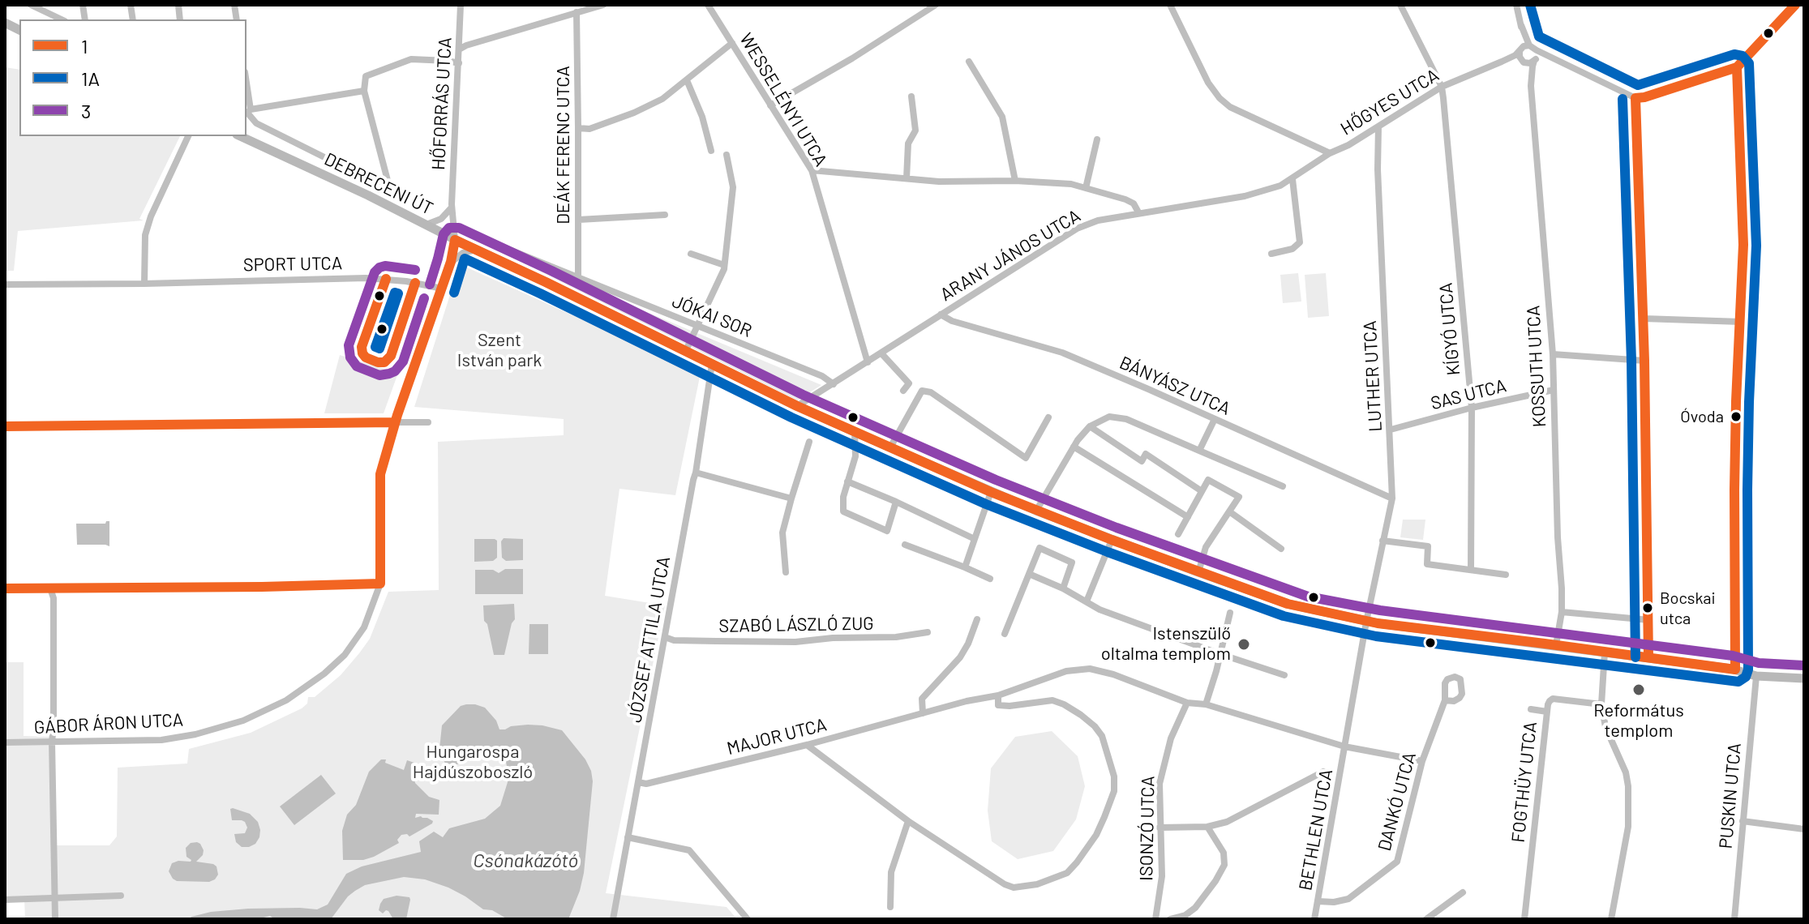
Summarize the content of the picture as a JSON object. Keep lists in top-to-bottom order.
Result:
{
  "streets": {
    "street": [
      "WESSELÉNYI UTCA",
      "HŐGYES UTCA",
      "HŐFORRÁS UTCA",
      "DEÁK FERENC UTCA",
      "DEBRECENI ÚT",
      "ARANY JÁNOS UTCA",
      "SPORT UTCA",
      "JÓKAI SOR",
      "KÍGYÓ UTCA",
      "KOSSUTH UTCA",
      "LUTHER UTCA",
      "BÁNYÁSZ UTCA",
      "SAS UTCA",
      "SZABÓ LÁSZLÓ ZUG",
      "JÓZSEF ATTILA UTCA",
      "GÁBOR ÁRON UTCA",
      "MAJOR UTCA",
      "FOGTHÜY UTCA",
      "PUSKIN UTCA",
      "DANKÓ UTCA",
      "ISONZÓ UTCA",
      "BETHLEN UTCA"
    ]
  },
  "crossings": [
    ["WESSELÉNYI UTCA", "ARANY JÁNOS UTCA"],
    ["HŐGYES UTCA", "ARANY JÁNOS UTCA"],
    ["HŐGYES UTCA", "KÍGYÓ UTCA"],
    ["HŐGYES UTCA", "KOSSUTH UTCA"],
    ["HŐGYES UTCA", "LUTHER UTCA"],
    ["HŐFORRÁS UTCA", "DEBRECENI ÚT"],
    ["HŐFORRÁS UTCA", "SPORT UTCA"],
    ["HŐFORRÁS UTCA", "GÁBOR ÁRON UTCA"],
    ["DEÁK FERENC UTCA", "JÓKAI SOR"],
    ["DEBRECENI ÚT", "ARANY JÁNOS UTCA"],
    ["DEBRECENI ÚT", "KOSSUTH UTCA"],
    ["DEBRECENI ÚT", "LUTHER UTCA"],
    ["DEBRECENI ÚT", "JÓZSEF ATTILA UTCA"],
    ["DEBRECENI ÚT", "PUSKIN UTCA"],
    ["DEBRECENI ÚT", "BETHLEN UTCA"],
    ["ARANY JÁNOS UTCA", "JÓKAI SOR"],
    ["ARANY JÁNOS UTCA", "BÁNYÁSZ UTCA"],
    ["KÍGYÓ UTCA", "SAS UTCA"],
    ["KOSSUTH UTCA", "SAS UTCA"],
    ["LUTHER UTCA", "BÁNYÁSZ UTCA"],
    ["LUTHER UTCA", "SAS UTCA"],
    ["LUTHER UTCA", "BETHLEN UTCA"],
    ["SZABÓ LÁSZLÓ ZUG", "JÓZSEF ATTILA UTCA"],
    ["JÓZSEF ATTILA UTCA", "MAJOR UTCA"],
    ["MAJOR UTCA", "ISONZÓ UTCA"],
    ["MAJOR UTCA", "BETHLEN UTCA"],
    ["DANKÓ UTCA", "BETHLEN UTCA"]
  ],
  "water": ["Csónakázótó"],
  "parks": ["Szent István park", "Hungarospa Hajdúszoboszló"],
  "places": [
    "Óvoda",
    "Bocskai utca",
    "Istenszülő oltalma templom",
    "Református templom"
  ],
  "lines": ["transit line 1", "transit line 1A", "transit line 3"],
  "legend": ["1", "1A", "3"]
}
